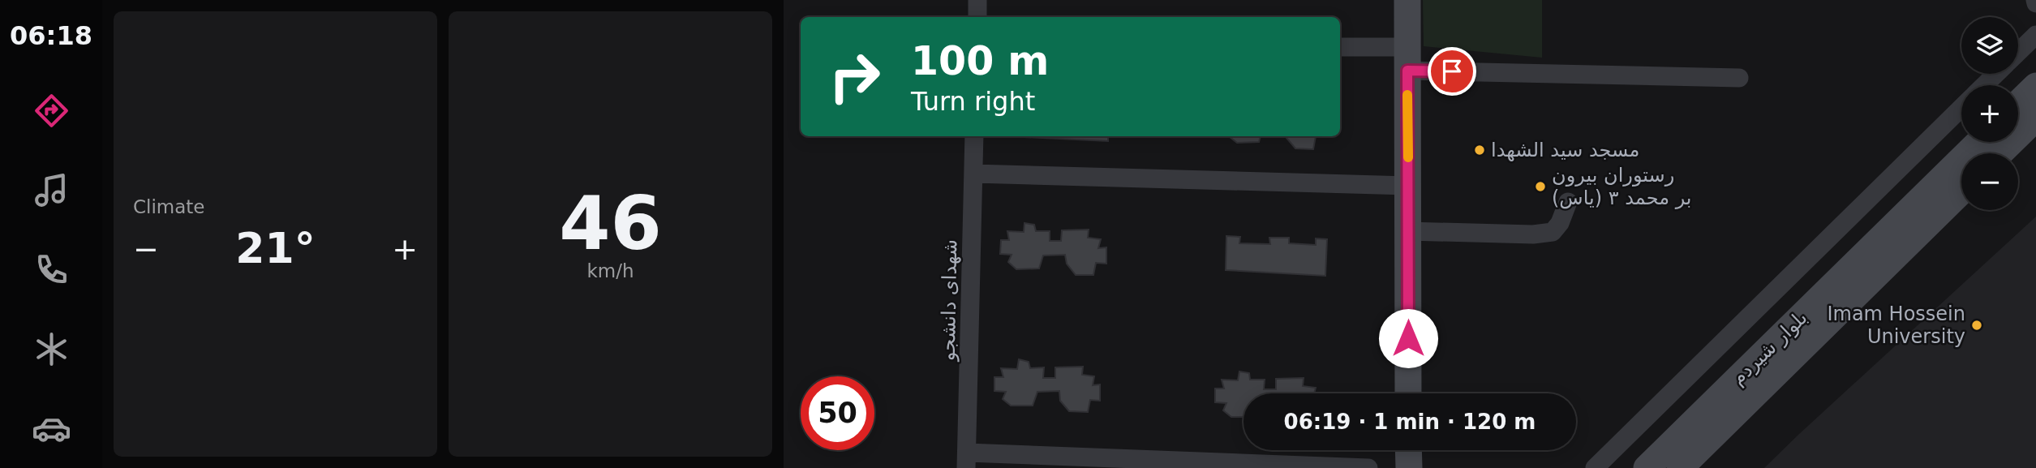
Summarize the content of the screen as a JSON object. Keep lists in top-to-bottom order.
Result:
{
  "streets": {
    "main road": ["بلوار شیردم"],
    "street": ["شهدای دانشجو"]
  },
  "places": ["مسجد سید الشهدا", "رستوران بیرون بر محمد ۳ (یاس)", "Imam Hossein University"],
  "page": {
    "tabs": "06:18",
    "tile": [
      "Climate",
      ["46", "km/h"]
    ],
    "map_buttons": ["+", "−"],
    "turn": ["100 m", "Turn right"],
    "heat": ["−", "21°", "+"],
    "limit": "50",
    "trip": "06:19 · 1 min · 120 m"
  }
}
